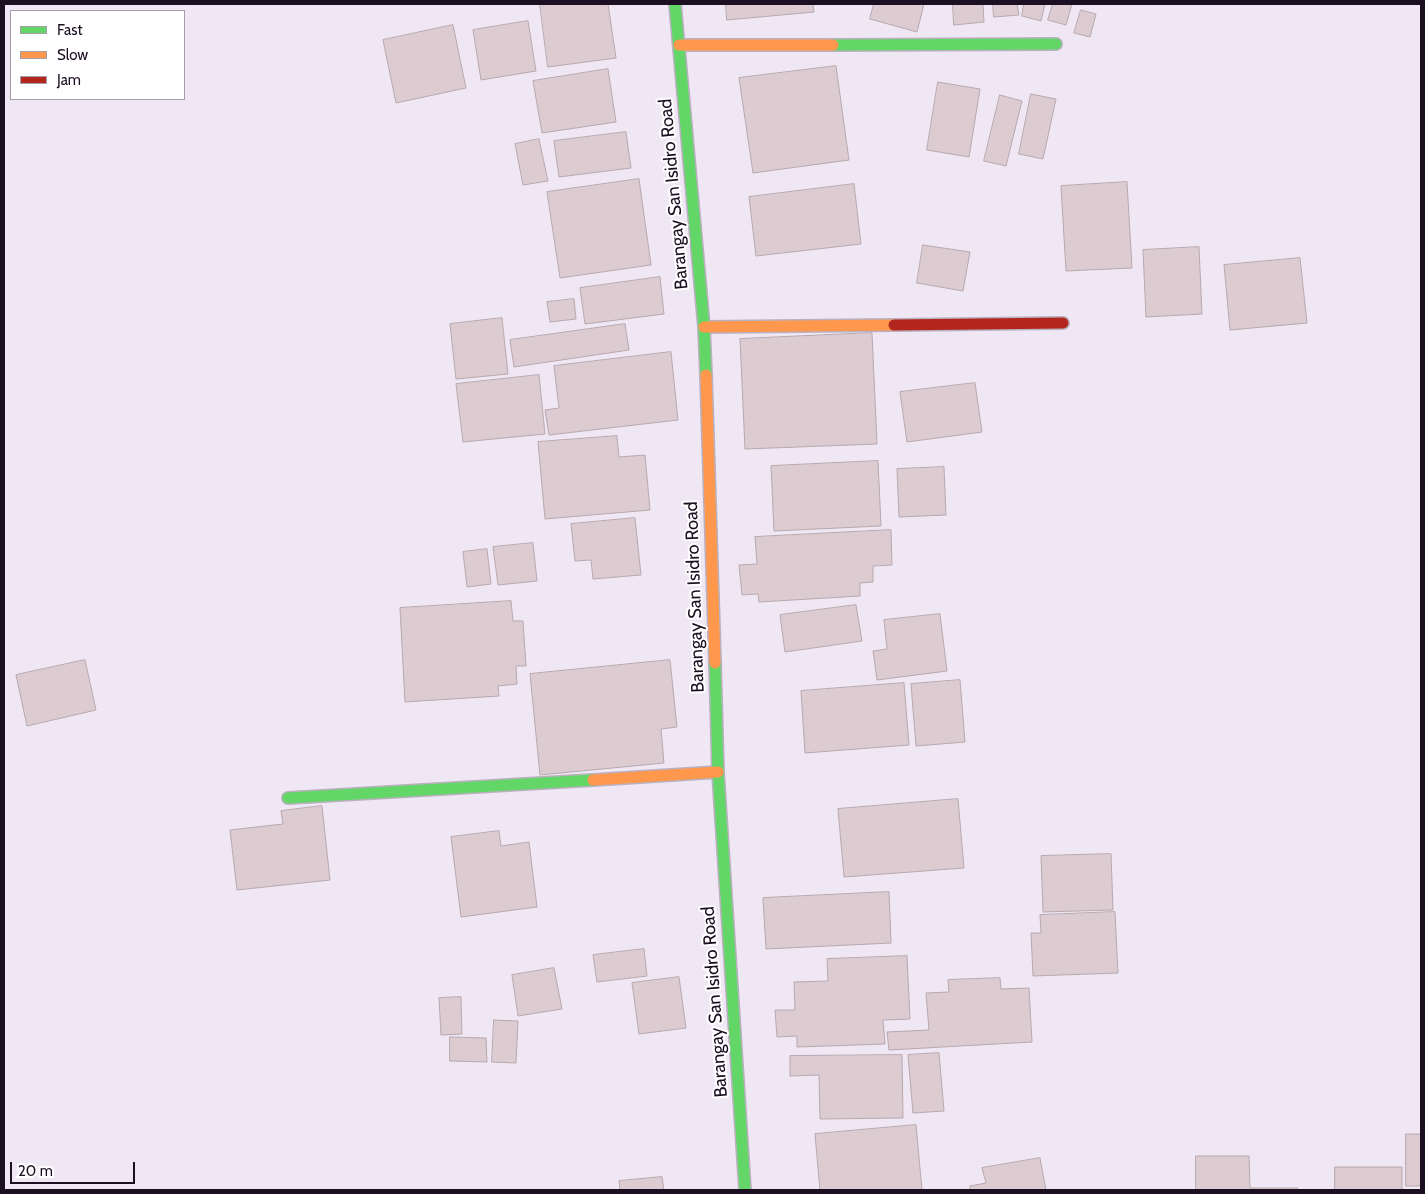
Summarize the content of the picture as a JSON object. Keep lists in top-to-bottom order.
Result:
{
  "streets": {
    "street": ["Barangay San Isidro Road"]
  },
  "legend": ["Fast", "Slow", "Jam"],
  "scale_bar": "20 m"
}
